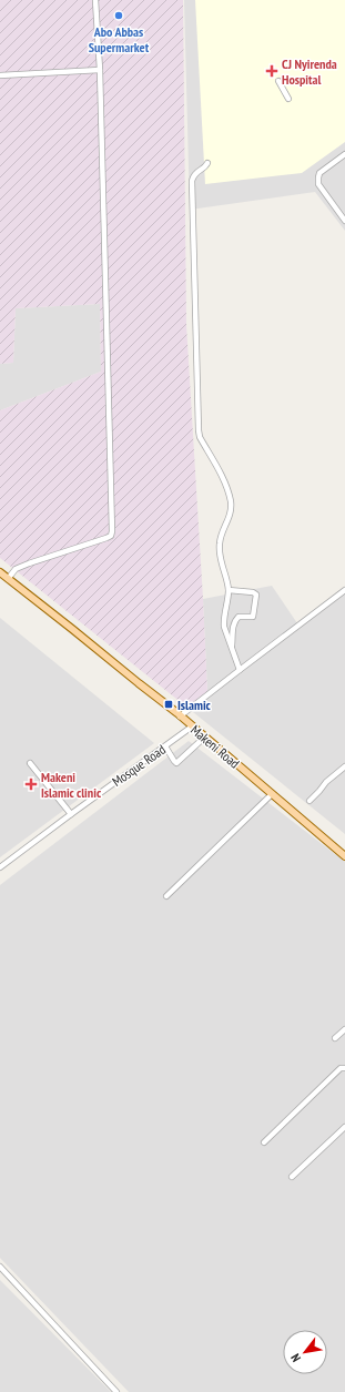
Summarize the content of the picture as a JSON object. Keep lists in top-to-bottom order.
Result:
{
  "streets": {
    "main road": ["Makeni Road"],
    "street": ["Mosque Road"]
  },
  "crossings": [
    ["Makeni Road", "Mosque Road"]
  ],
  "places": {
    "other": ["Abo Abbas Supermarket"],
    "health": ["CJ Nyirenda Hospital", "Makeni Islamic clinic"],
    "transit": ["Islamic"]
  },
  "north": "bottom left"
}
